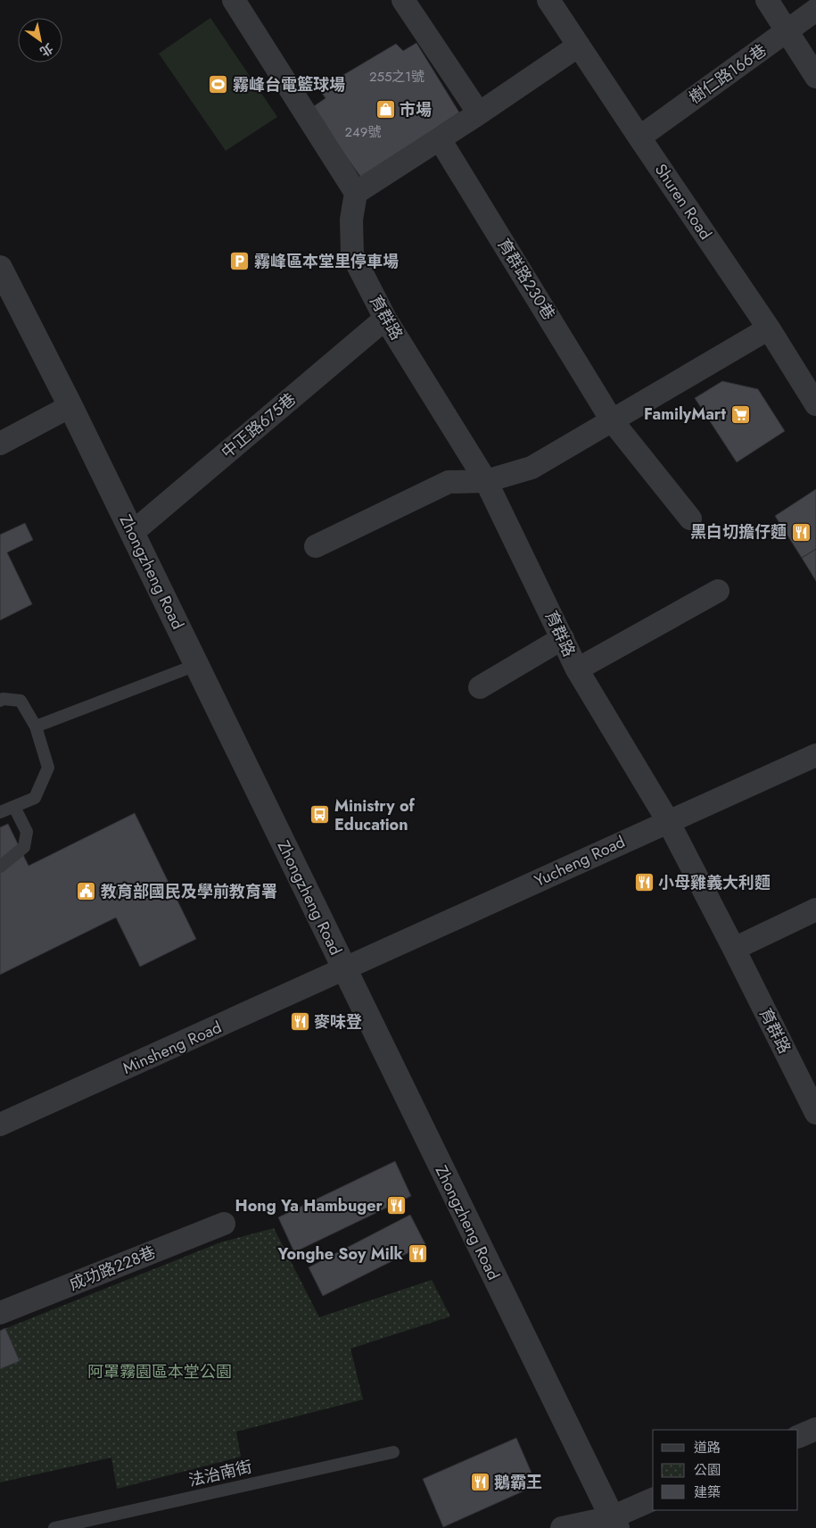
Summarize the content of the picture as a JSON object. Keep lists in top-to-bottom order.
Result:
{
  "streets": {
    "street": [
      "樹仁路166巷",
      "Shuren Road",
      "育群路230巷",
      "育群路",
      "中正路675巷",
      "Zhongzheng Road",
      "Yucheng Road",
      "Minsheng Road",
      "成功路228巷"
    ],
    "lane": ["法治南街"]
  },
  "crossings": [
    ["樹仁路166巷", "Shuren Road"],
    ["育群路", "中正路675巷"],
    ["育群路", "Yucheng Road"],
    ["中正路675巷", "Zhongzheng Road"],
    ["Zhongzheng Road", "Yucheng Road"],
    ["Zhongzheng Road", "Minsheng Road"],
    ["Yucheng Road", "Minsheng Road"]
  ],
  "parks": ["阿罩霧園區本堂公園"],
  "places": {
    "sports": ["霧峰台電籃球場"],
    "shop": ["市場"],
    "parking": ["霧峰區本堂里停車場"],
    "supermarket": ["FamilyMart"],
    "restaurant": [
      "黑白切擔仔麵",
      "小母雞義大利麵",
      "麥味登",
      "Hong Ya Hambuger",
      "Yonghe Soy Milk",
      "鵝霸王"
    ],
    "bus stop": ["Ministry of Education"],
    "public building": ["教育部國民及學前教育署"]
  },
  "house_numbers": ["255之1號", "249號"],
  "legend": ["道路", "公園", "建築"],
  "north": "bottom right"
}
